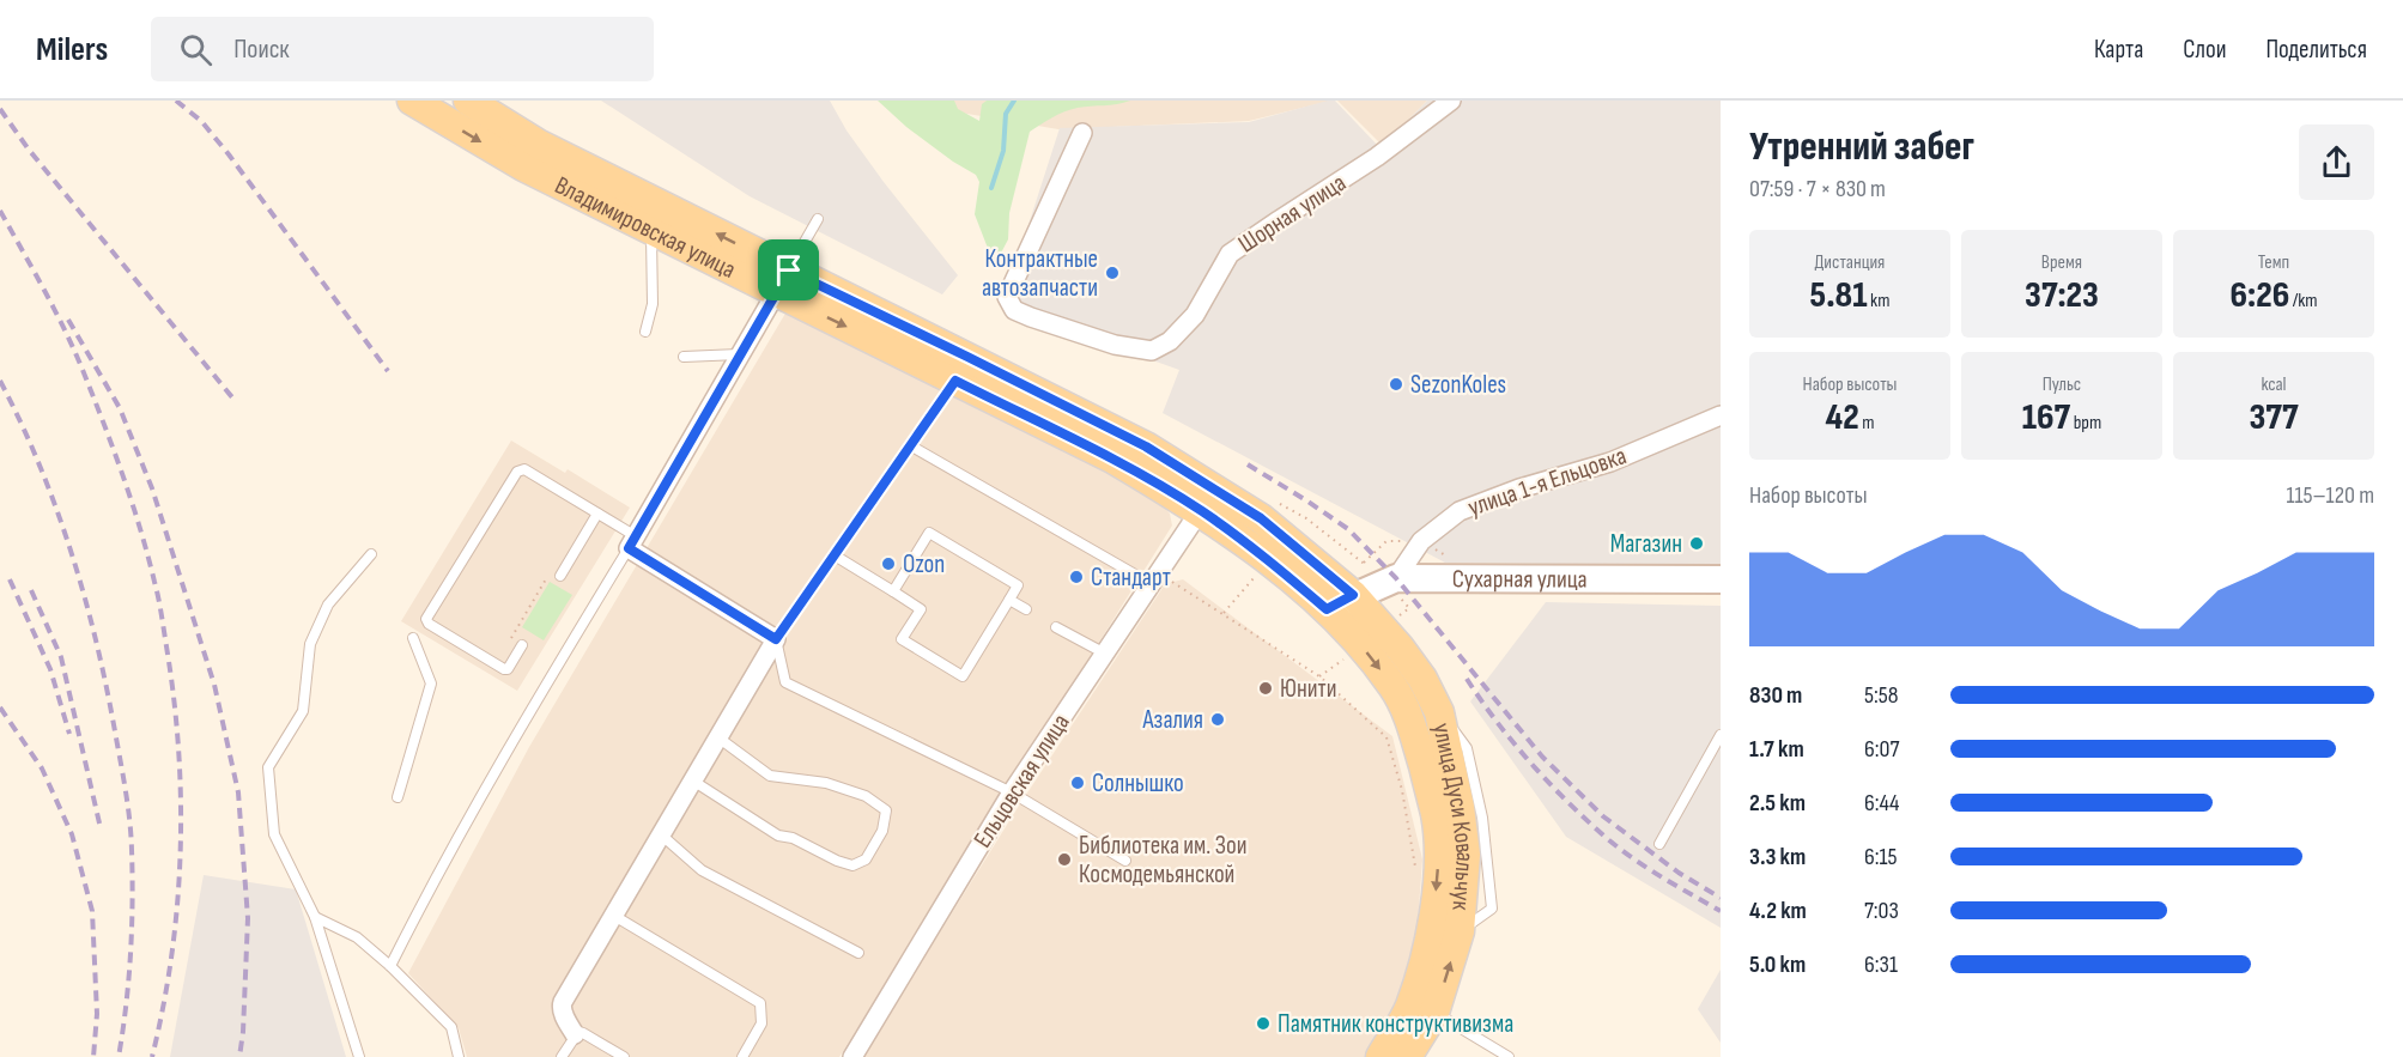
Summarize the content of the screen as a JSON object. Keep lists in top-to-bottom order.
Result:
{
  "streets": {
    "main road": ["Владимировская улица", "улица Дуси Ковальчук"],
    "street": [
      "Шорная улица",
      "улица 1-я Ельцовка",
      "Сухарная улица",
      "Ельцовская улица"
    ]
  },
  "crossings": [
    ["Владимировская улица", "Сухарная улица"],
    ["Владимировская улица", "Ельцовская улица"],
    ["Владимировская улица", "улица Дуси Ковальчук"],
    ["улица 1-я Ельцовка", "Сухарная улица"],
    ["Сухарная улица", "улица Дуси Ковальчук"]
  ],
  "places": [
    "Контрактные автозапчасти",
    "SezonKoles",
    "Магазин",
    "Ozon",
    "Стандарт",
    "Юнити",
    "Азалия",
    "Солнышко",
    "Библиотека им. Зои Космодемьянской",
    "Памятник конструктивизма"
  ],
  "page": {
    "header": "Milers",
    "search": "Поиск",
    "nav": ["Карта", "Слои", "Поделиться"],
    "heading": ["Утренний забег", "07:59 · 7 × 830 m"],
    "stats": [
      ["Дистанция", "5.81 km"],
      ["Время", "37:23"],
      ["Темп", "6:26 /km"],
      ["Набор высоты", "42 m"],
      ["Пульс", "167 bpm"],
      ["kcal", "377"]
    ],
    "chart": ["Набор высоты", "115–120 m"],
    "list": [
      {
        "name": "830 m",
        "note": "5:58"
      },
      {
        "name": "1.7 km",
        "note": "6:07"
      },
      {
        "name": "2.5 km",
        "note": "6:44"
      },
      {
        "name": "3.3 km",
        "note": "6:15"
      },
      {
        "name": "4.2 km",
        "note": "7:03"
      },
      {
        "name": "5.0 km",
        "note": "6:31"
      }
    ]
  }
}
